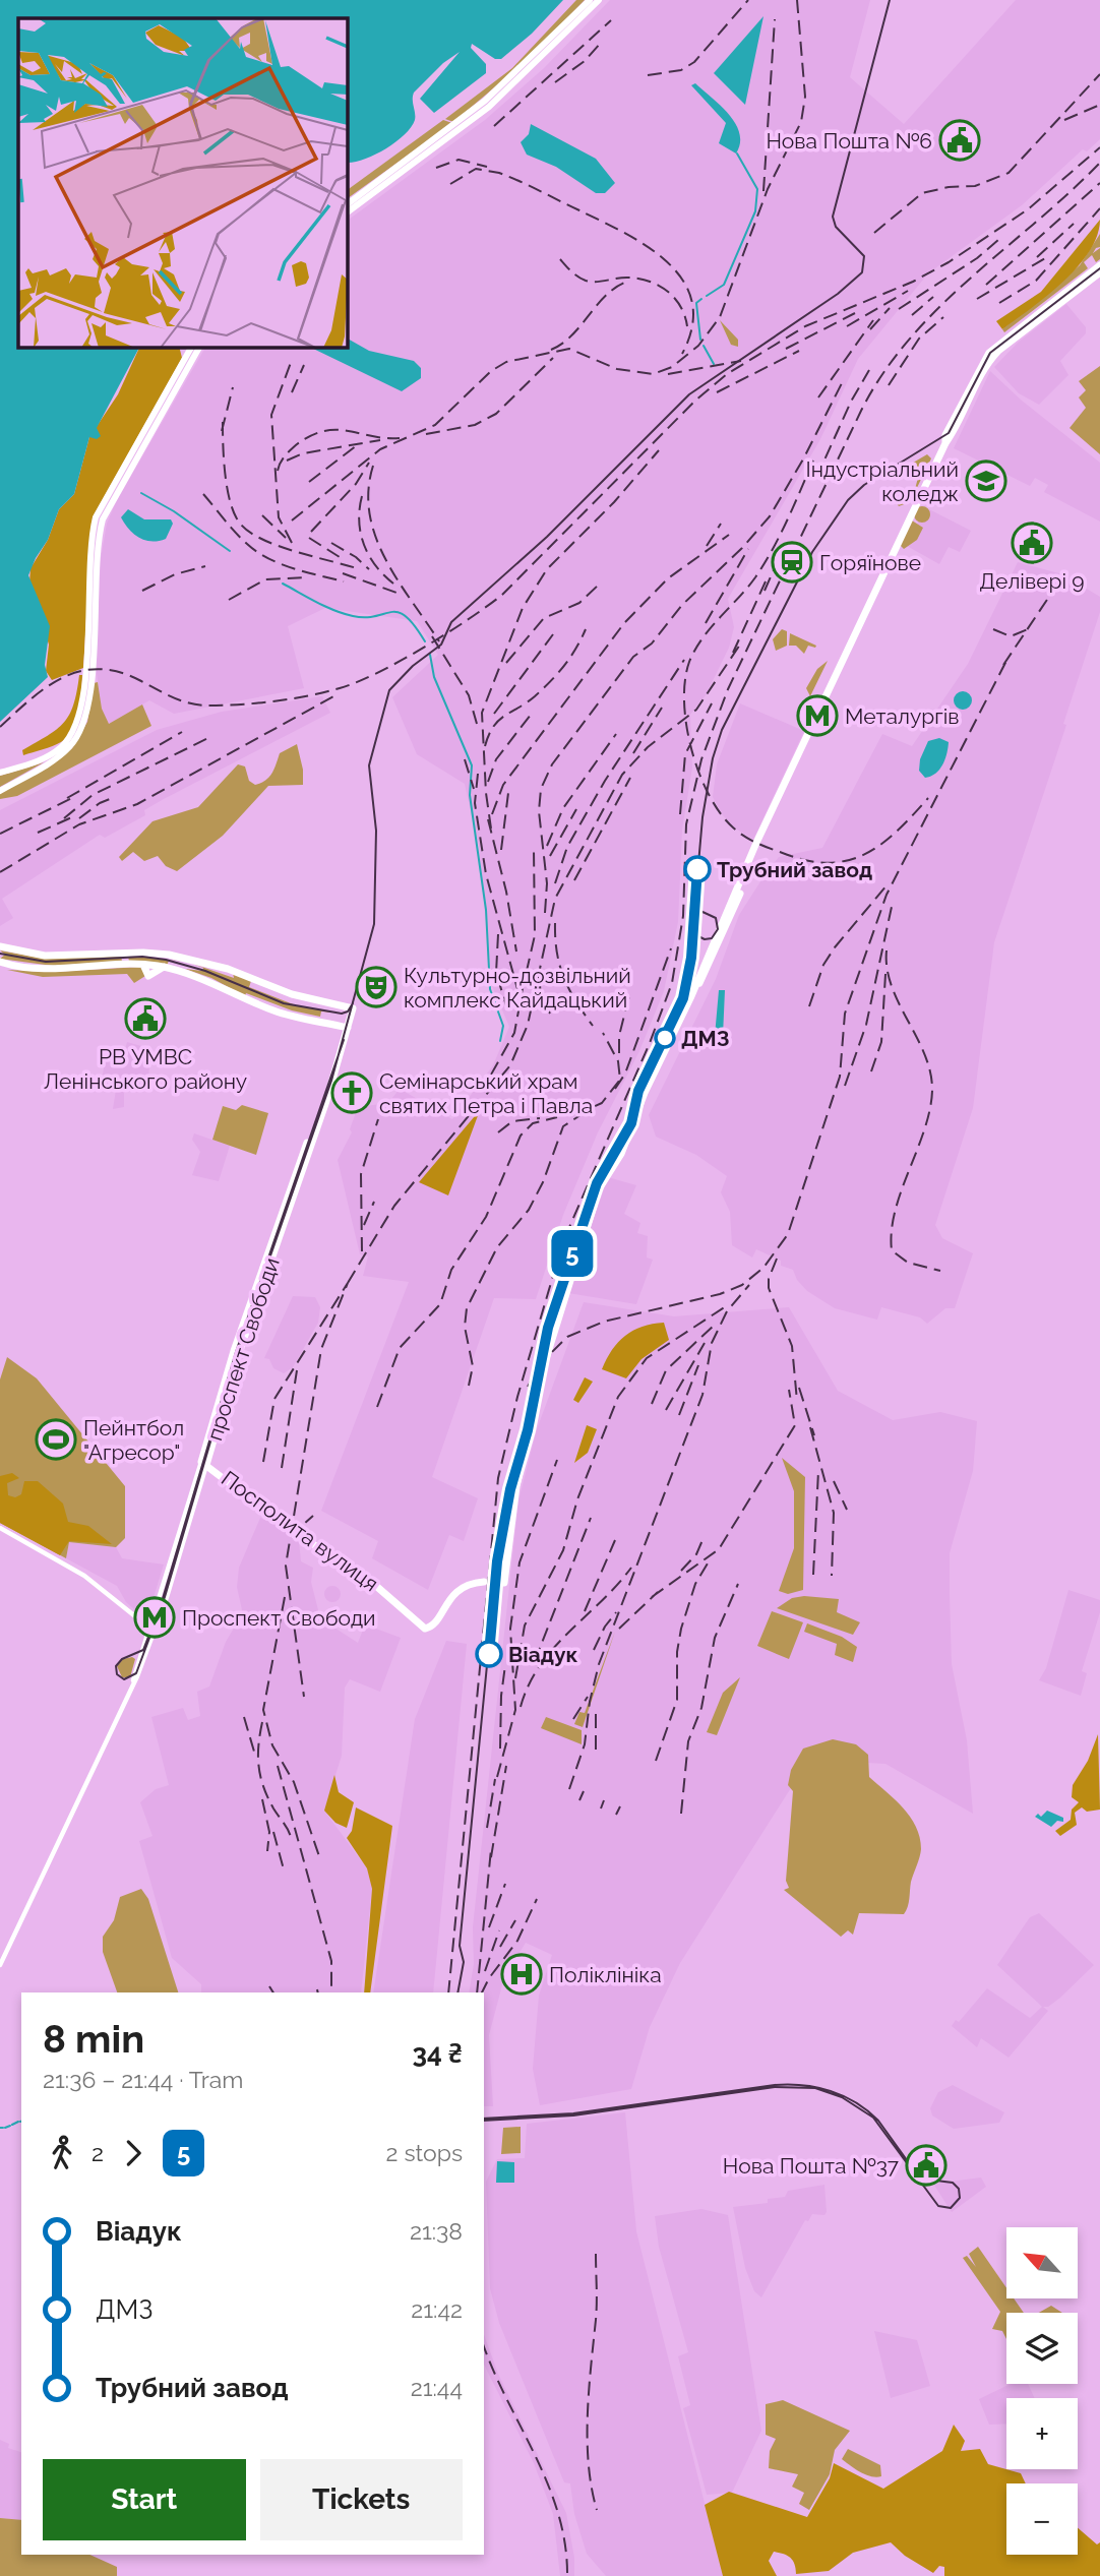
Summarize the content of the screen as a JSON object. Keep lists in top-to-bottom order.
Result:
{
  "streets": {
    "highway": ["проспект Свободи", "Посполита вулиця"]
  },
  "crossings": [
    ["проспект Свободи", "Посполита вулиця"]
  ],
  "places": {
    "public building": [
      "Нова Пошта №6",
      "Делівері 9",
      "РВ УМВС Ленінського району",
      "Нова Пошта №37"
    ],
    "school or university": ["Індустріальний коледж"],
    "station": ["Горяїнове"],
    "metro station": ["Металургів", "Проспект Свободи"],
    "other": ["Трубний завод", "ДМЗ", "Віадук"],
    "theatre": ["Культурно-дозвільний комплекс Кайдацький"],
    "church": ["Семінарський храм святих Петра і Павла"],
    "sports": ["Пейнтбол \"Агресор\""],
    "hospital": ["Поліклініка"]
  },
  "lines": ["tram line 5"],
  "north": "top left",
  "page": {
    "on_map": "5",
    "heading": ["8 min", "21:36 – 21:44 · Tram", "34 ₴"],
    "legs": ["2", "5", "2 stops"],
    "list": [
      {
        "name": "Віадук",
        "value": "21:38"
      },
      {
        "name": "ДМЗ",
        "value": "21:42"
      },
      {
        "name": "Трубний завод",
        "value": "21:44"
      }
    ],
    "map_buttons": ["+", "−"],
    "buttons": ["Start", "Tickets"]
  }
}
